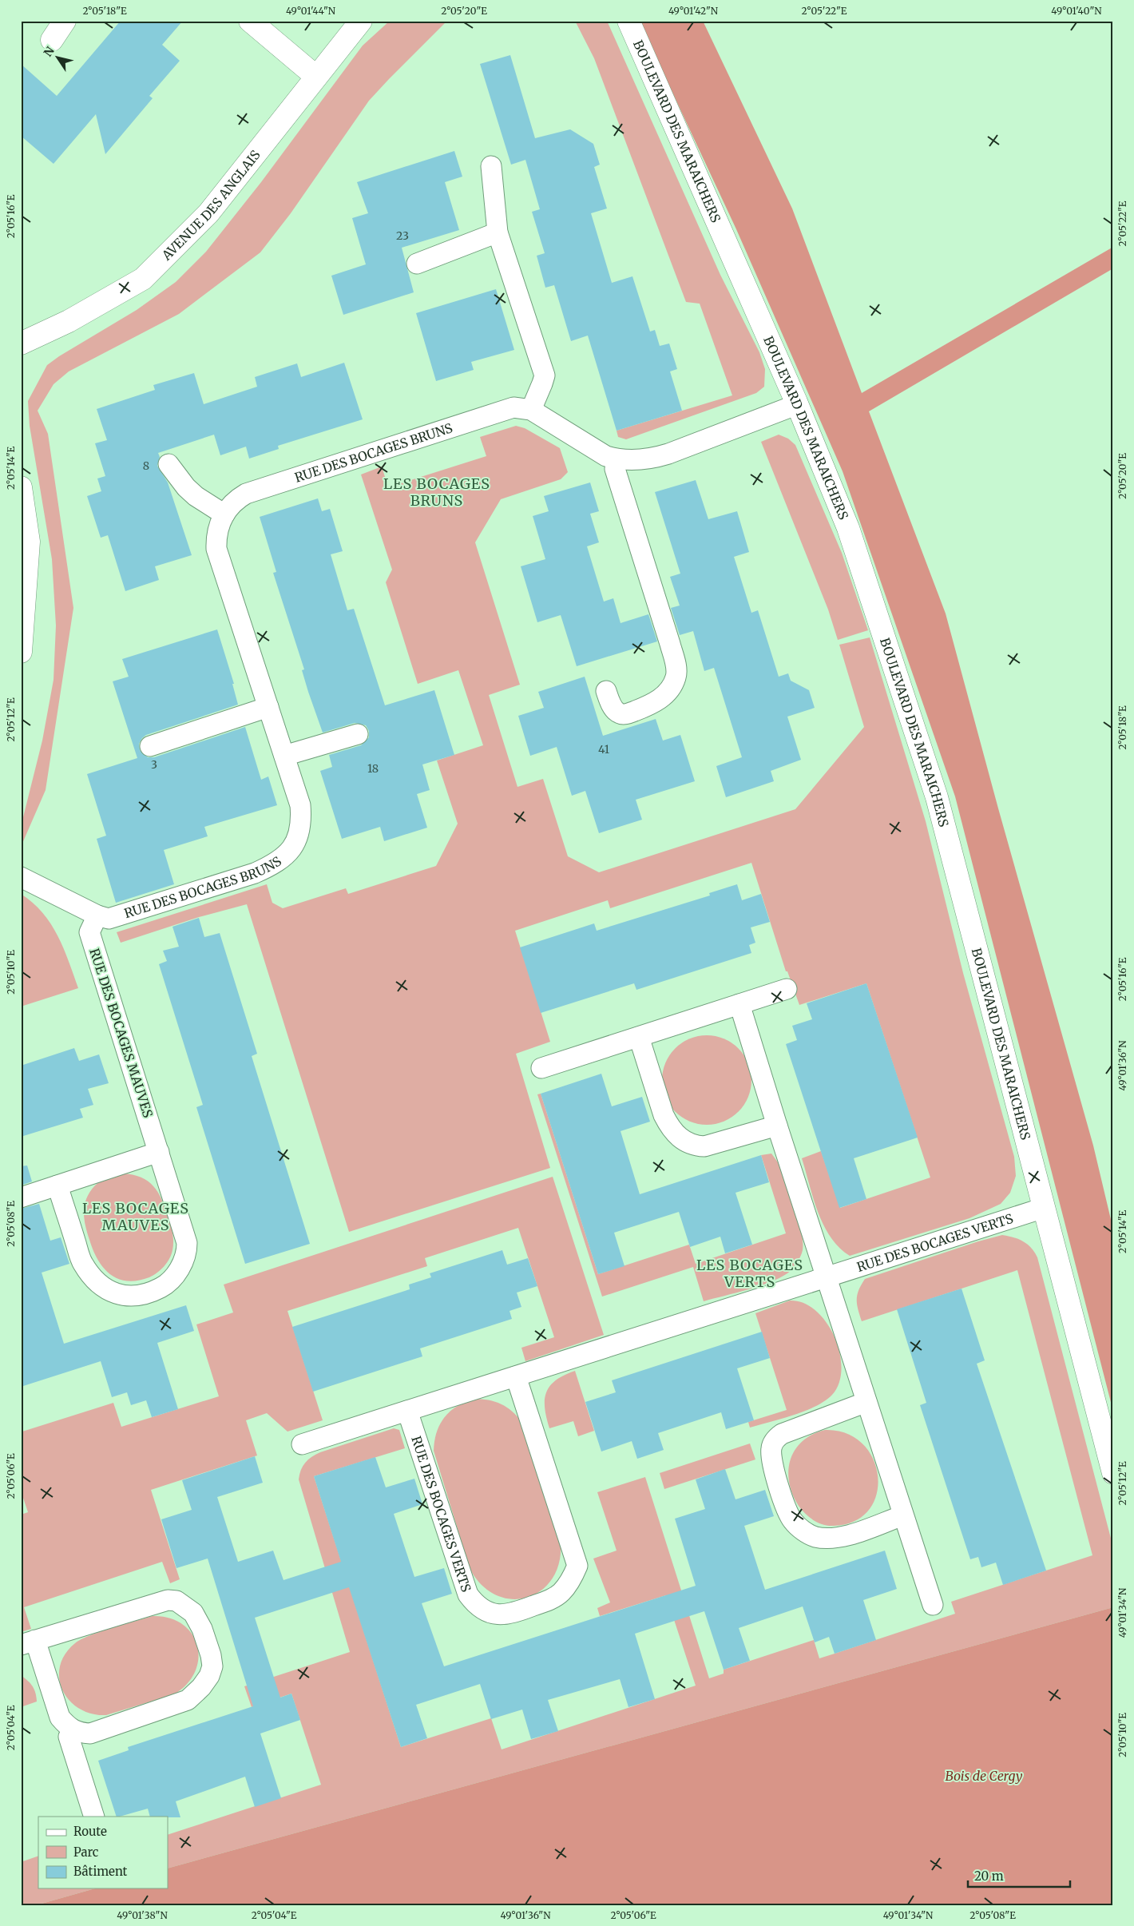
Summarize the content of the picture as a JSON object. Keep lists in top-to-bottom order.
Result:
{
  "streets": {
    "street": ["BOULEVARD DES MARAICHERS", "AVENUE DES ANGLAIS"],
    "lane": ["RUE DES BOCAGES BRUNS", "RUE DES BOCAGES MAUVES", "RUE DES BOCAGES VERTS"]
  },
  "crossings": [
    ["BOULEVARD DES MARAICHERS", "RUE DES BOCAGES BRUNS"],
    ["BOULEVARD DES MARAICHERS", "RUE DES BOCAGES VERTS"],
    ["RUE DES BOCAGES BRUNS", "RUE DES BOCAGES MAUVES"]
  ],
  "districts": ["LES BOCAGES BRUNS", "LES BOCAGES MAUVES", "LES BOCAGES VERTS"],
  "parks": ["Bois de Cergy"],
  "house_numbers": [
    "23",
    "8",
    "41",
    "3",
    "18"
  ],
  "legend": ["Route", "Parc", "Bâtiment"],
  "scale_bar": "20 m",
  "north": "top left",
  "coordinates": [
    "2°05'18\"E",
    "49°01'44\"N",
    "2°05'20\"E",
    "49°01'42\"N",
    "2°05'22\"E",
    "49°01'40\"N",
    "2°05'16\"E",
    "2°05'14\"E",
    "2°05'12\"E",
    "2°05'10\"E",
    "49°01'36\"N",
    "2°05'08\"E",
    "2°05'06\"E",
    "49°01'34\"N",
    "2°05'04\"E",
    "49°01'38\"N"
  ]
}
